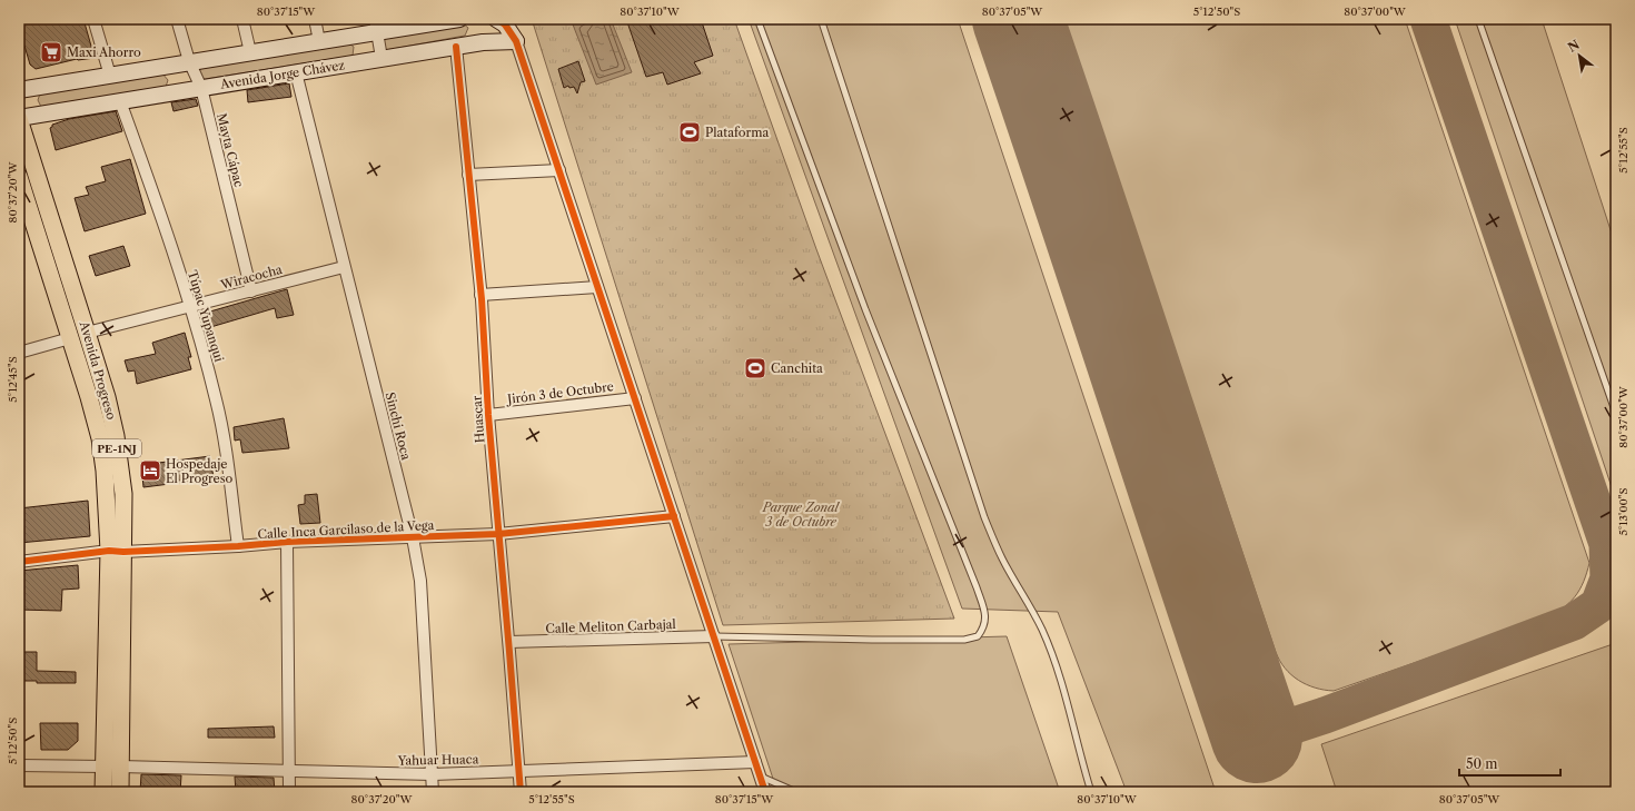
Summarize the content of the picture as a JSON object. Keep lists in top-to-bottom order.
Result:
{
  "streets": {
    "main road": ["Avenida Progreso", "PE-1NJ"],
    "street": [
      "Avenida Jorge Chávez",
      "Mayta Cápac",
      "Wiracocha",
      "Túpac Yupanqui",
      "Jirón 3 de Octubre",
      "Huascar",
      "Sinchi Roca",
      "Calle Inca Garcilaso de la Vega",
      "Calle Meliton Carbajal",
      "Yahuar Huaca"
    ]
  },
  "crossings": [
    ["Avenida Jorge Chávez", "Mayta Cápac"],
    ["Avenida Jorge Chávez", "Túpac Yupanqui"],
    ["Avenida Jorge Chávez", "Avenida Progreso"],
    ["Avenida Jorge Chávez", "Huascar"],
    ["Avenida Jorge Chávez", "Sinchi Roca"],
    ["Mayta Cápac", "Wiracocha"],
    ["Wiracocha", "Túpac Yupanqui"],
    ["Wiracocha", "Avenida Progreso"],
    ["Wiracocha", "Sinchi Roca"],
    ["Túpac Yupanqui", "Calle Inca Garcilaso de la Vega"],
    ["Avenida Progreso", "Calle Inca Garcilaso de la Vega"],
    ["Avenida Progreso", "Yahuar Huaca"],
    ["Jirón 3 de Octubre", "Huascar"],
    ["Huascar", "Calle Inca Garcilaso de la Vega"],
    ["Huascar", "Calle Meliton Carbajal"],
    ["Huascar", "Yahuar Huaca"],
    ["Sinchi Roca", "Calle Inca Garcilaso de la Vega"],
    ["Sinchi Roca", "Yahuar Huaca"]
  ],
  "parks": ["Parque Zonal 3 de Octubre"],
  "places": {
    "supermarket": ["Maxi Ahorro"],
    "sports": ["Plataforma", "Canchita"],
    "hotel": ["Hospedaje El Progreso"]
  },
  "scale_bar": "50 m",
  "north": "top left",
  "coordinates": [
    "80°37'15\"W",
    "80°37'10\"W",
    "80°37'05\"W",
    "5°12'50\"S",
    "80°37'00\"W",
    "5°12'55\"S",
    "80°37'20\"W",
    "5°12'45\"S",
    "5°13'00\"S"
  ]
}
